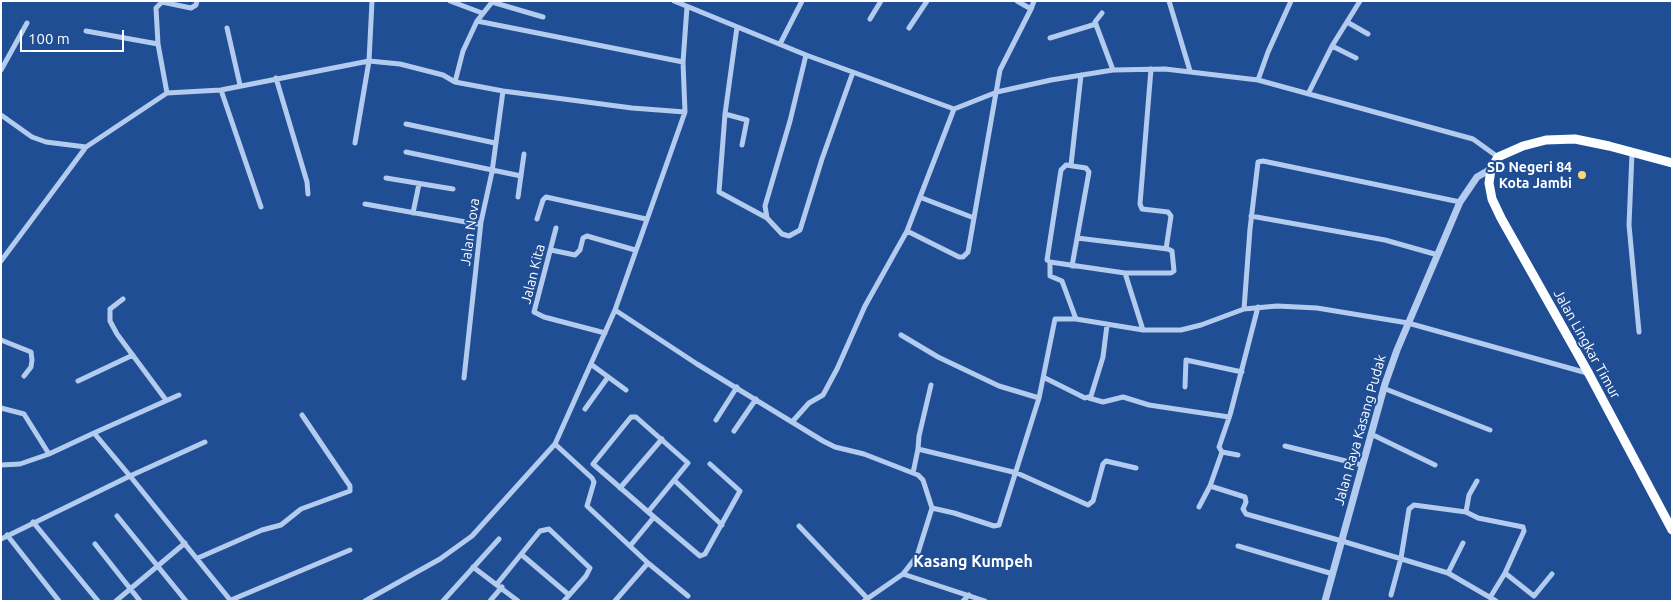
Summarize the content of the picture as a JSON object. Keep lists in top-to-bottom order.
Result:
{
  "streets": {
    "highway": ["Jalan Lingkar Timur"],
    "street": ["Jalan Nova", "Jalan Kita", "Jalan Raya Kasang Pudak"]
  },
  "crossings": [
    ["Jalan Lingkar Timur", "Jalan Raya Kasang Pudak"]
  ],
  "districts": ["Kasang Kumpeh"],
  "places": ["SD Negeri 84 Kota Jambi"],
  "scale_bar": "100 m"
}
